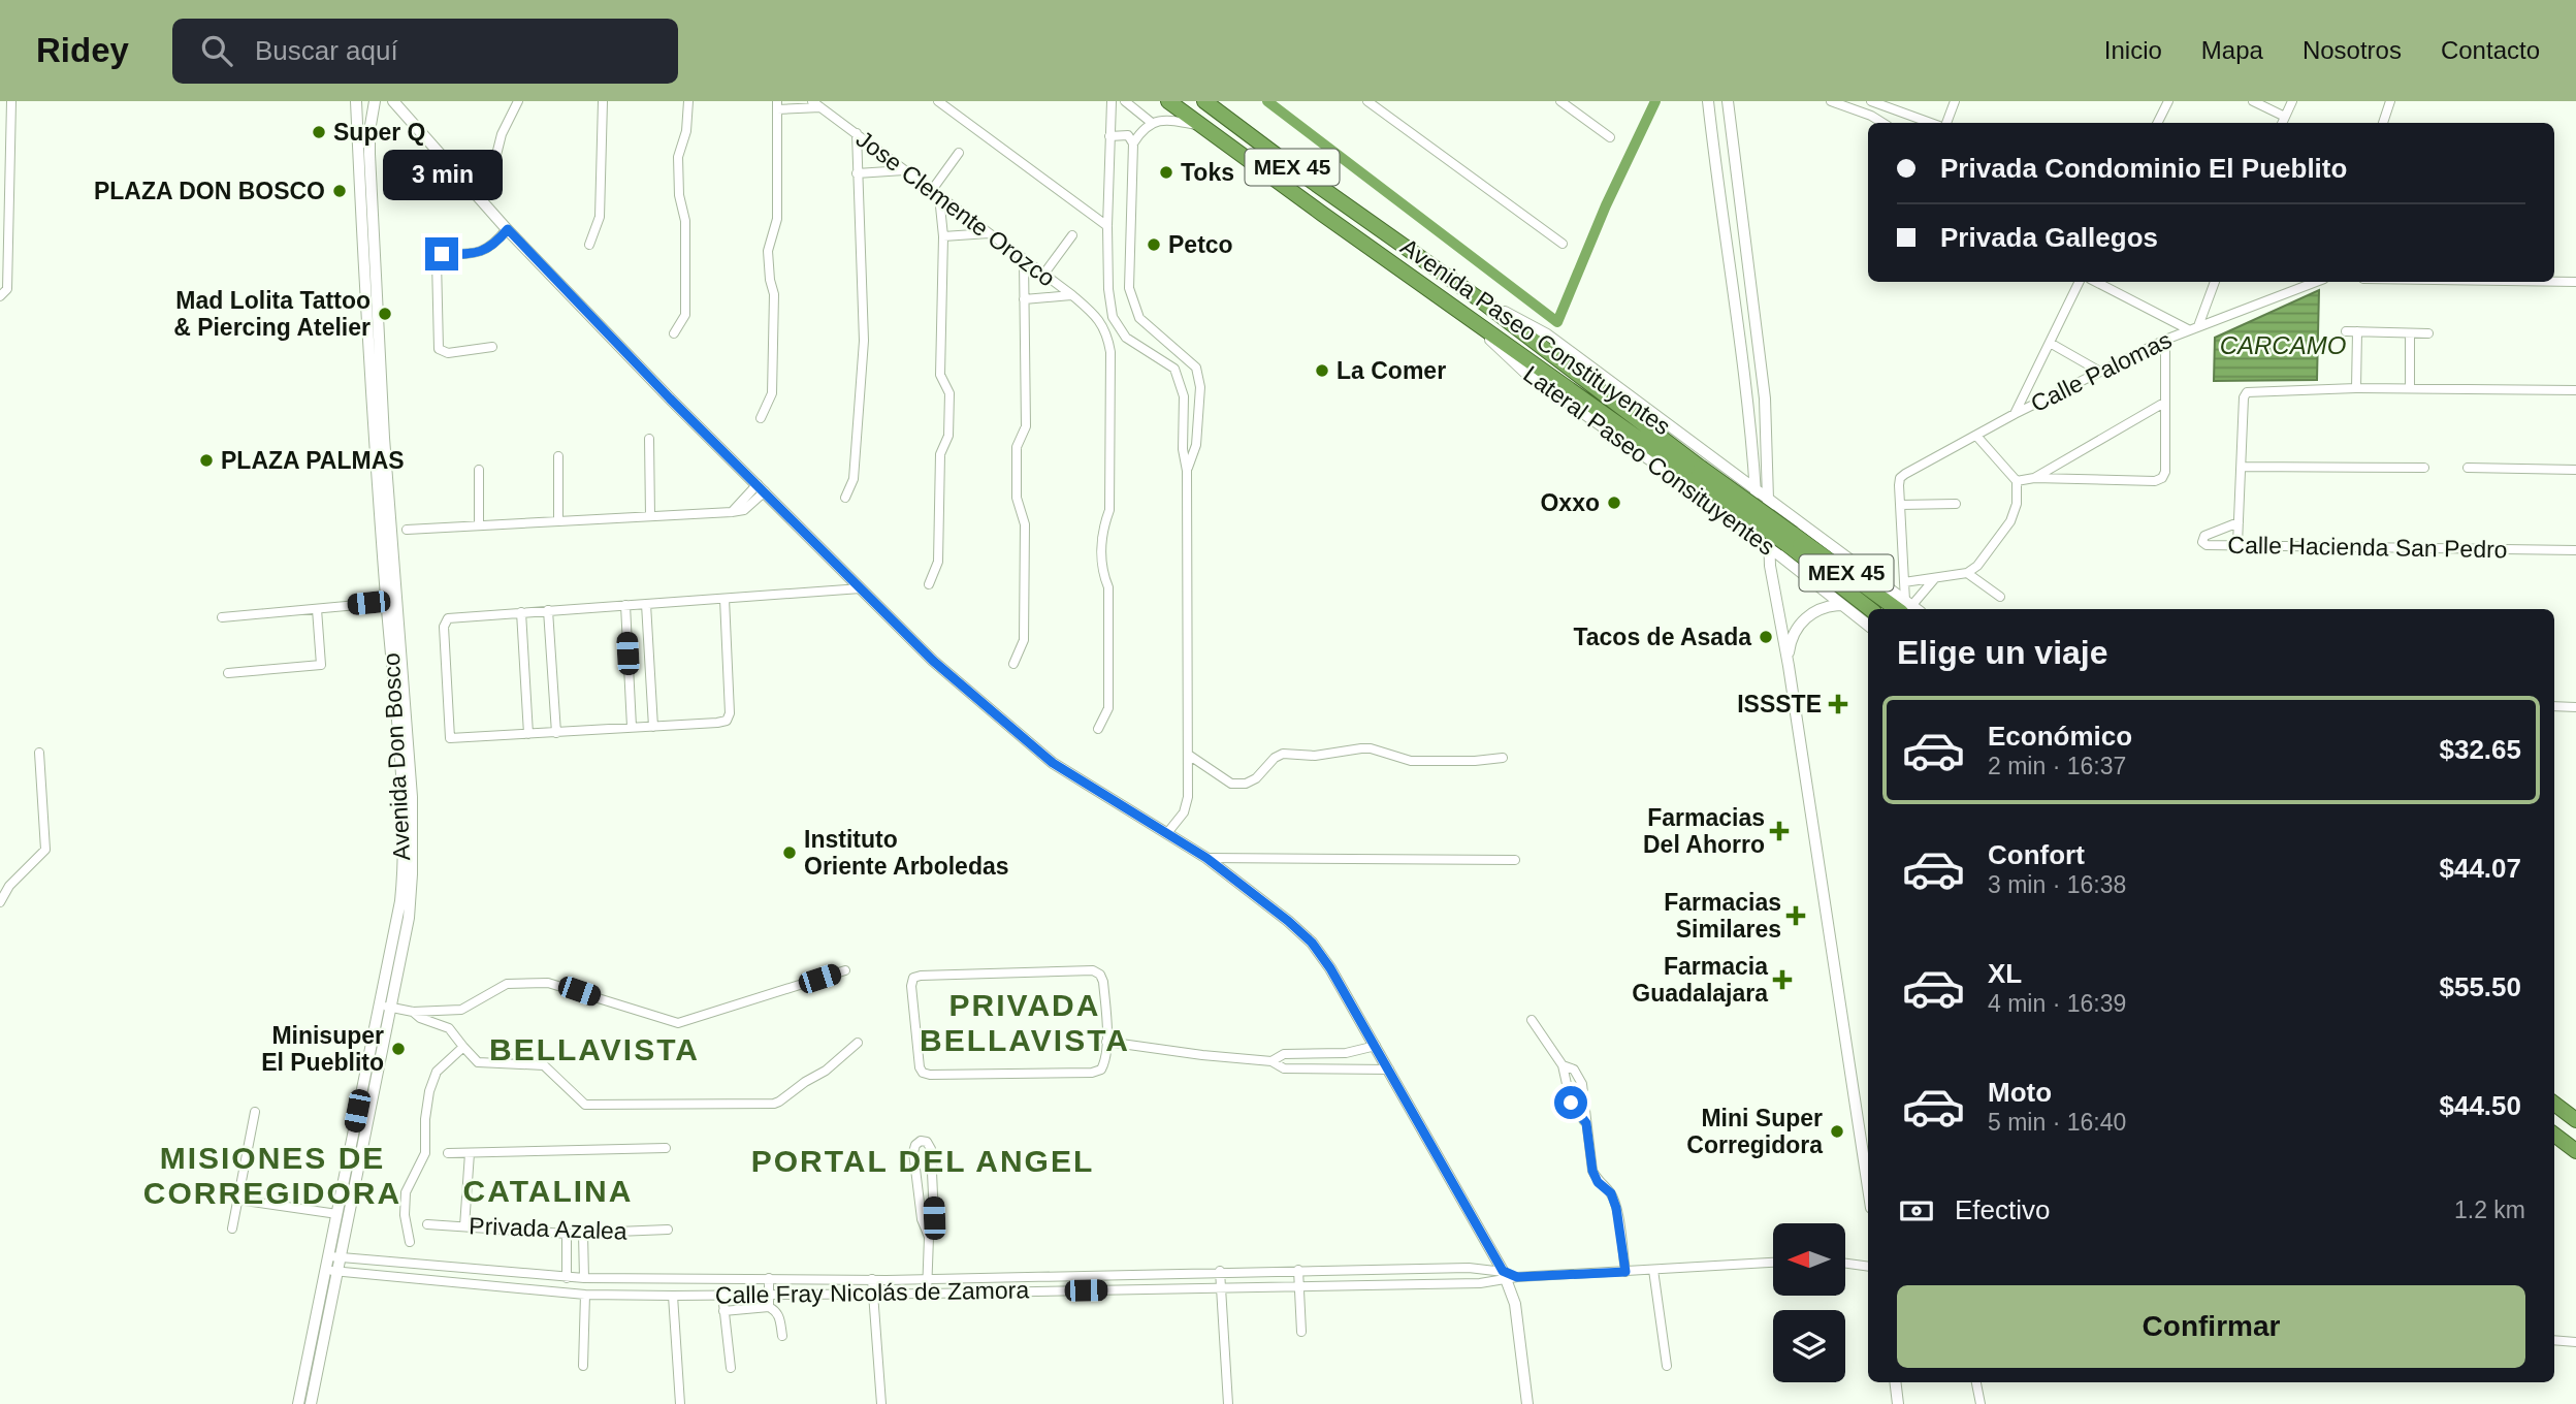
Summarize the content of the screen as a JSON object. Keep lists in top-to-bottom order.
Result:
{
  "streets": {
    "highway": ["MEX 45", "Avenida Paseo Constituyentes"],
    "street": [
      "Jose Clemente Orozco",
      "Calle Palomas",
      "Lateral Paseo Consituyentes",
      "Calle Hacienda San Pedro",
      "Avenida Don Bosco",
      "Privada Azalea",
      "Calle Fray Nicolás de Zamora"
    ]
  },
  "crossings": [
    ["Avenida Paseo Constituyentes", "Lateral Paseo Consituyentes"],
    ["Avenida Don Bosco", "Calle Fray Nicolás de Zamora"]
  ],
  "districts": [
    "PRIVADA BELLAVISTA",
    "BELLAVISTA",
    "MISIONES DE CORREGIDORA",
    "PORTAL DEL ANGEL",
    "CATALINA"
  ],
  "water": ["CARCAMO"],
  "places": {
    "other": [
      "Super Q",
      "Toks",
      "PLAZA DON BOSCO",
      "Petco",
      "Mad Lolita Tattoo & Piercing Atelier",
      "La Comer",
      "PLAZA PALMAS",
      "Oxxo",
      "Tacos de Asada",
      "Instituto Oriente Arboledas",
      "Minisuper El Pueblito",
      "Mini Super Corregidora"
    ],
    "health": [
      "ISSSTE",
      "Farmacias Del Ahorro",
      "Farmacias Similares",
      "Farmacia Guadalajara"
    ]
  },
  "north": "left",
  "page": {
    "header": "Ridey",
    "search": "Buscar aquí",
    "nav": [
      "Inicio",
      "Mapa",
      "Nosotros",
      "Contacto"
    ],
    "banner": ["Privada Condominio El Pueblito", "Privada Gallegos"],
    "bubble": "3 min",
    "heading": "Elige un viaje",
    "list": [
      {
        "name": "Económico",
        "note": "2 min · 16:37",
        "value": "$32.65"
      },
      {
        "name": "Confort",
        "note": "3 min · 16:38",
        "value": "$44.07"
      },
      {
        "name": "XL",
        "note": "4 min · 16:39",
        "value": "$55.50"
      },
      {
        "name": "Moto",
        "note": "5 min · 16:40",
        "value": "$44.50"
      }
    ],
    "pay": ["Efectivo", "1.2 km"],
    "buttons": "Confirmar"
  }
}
